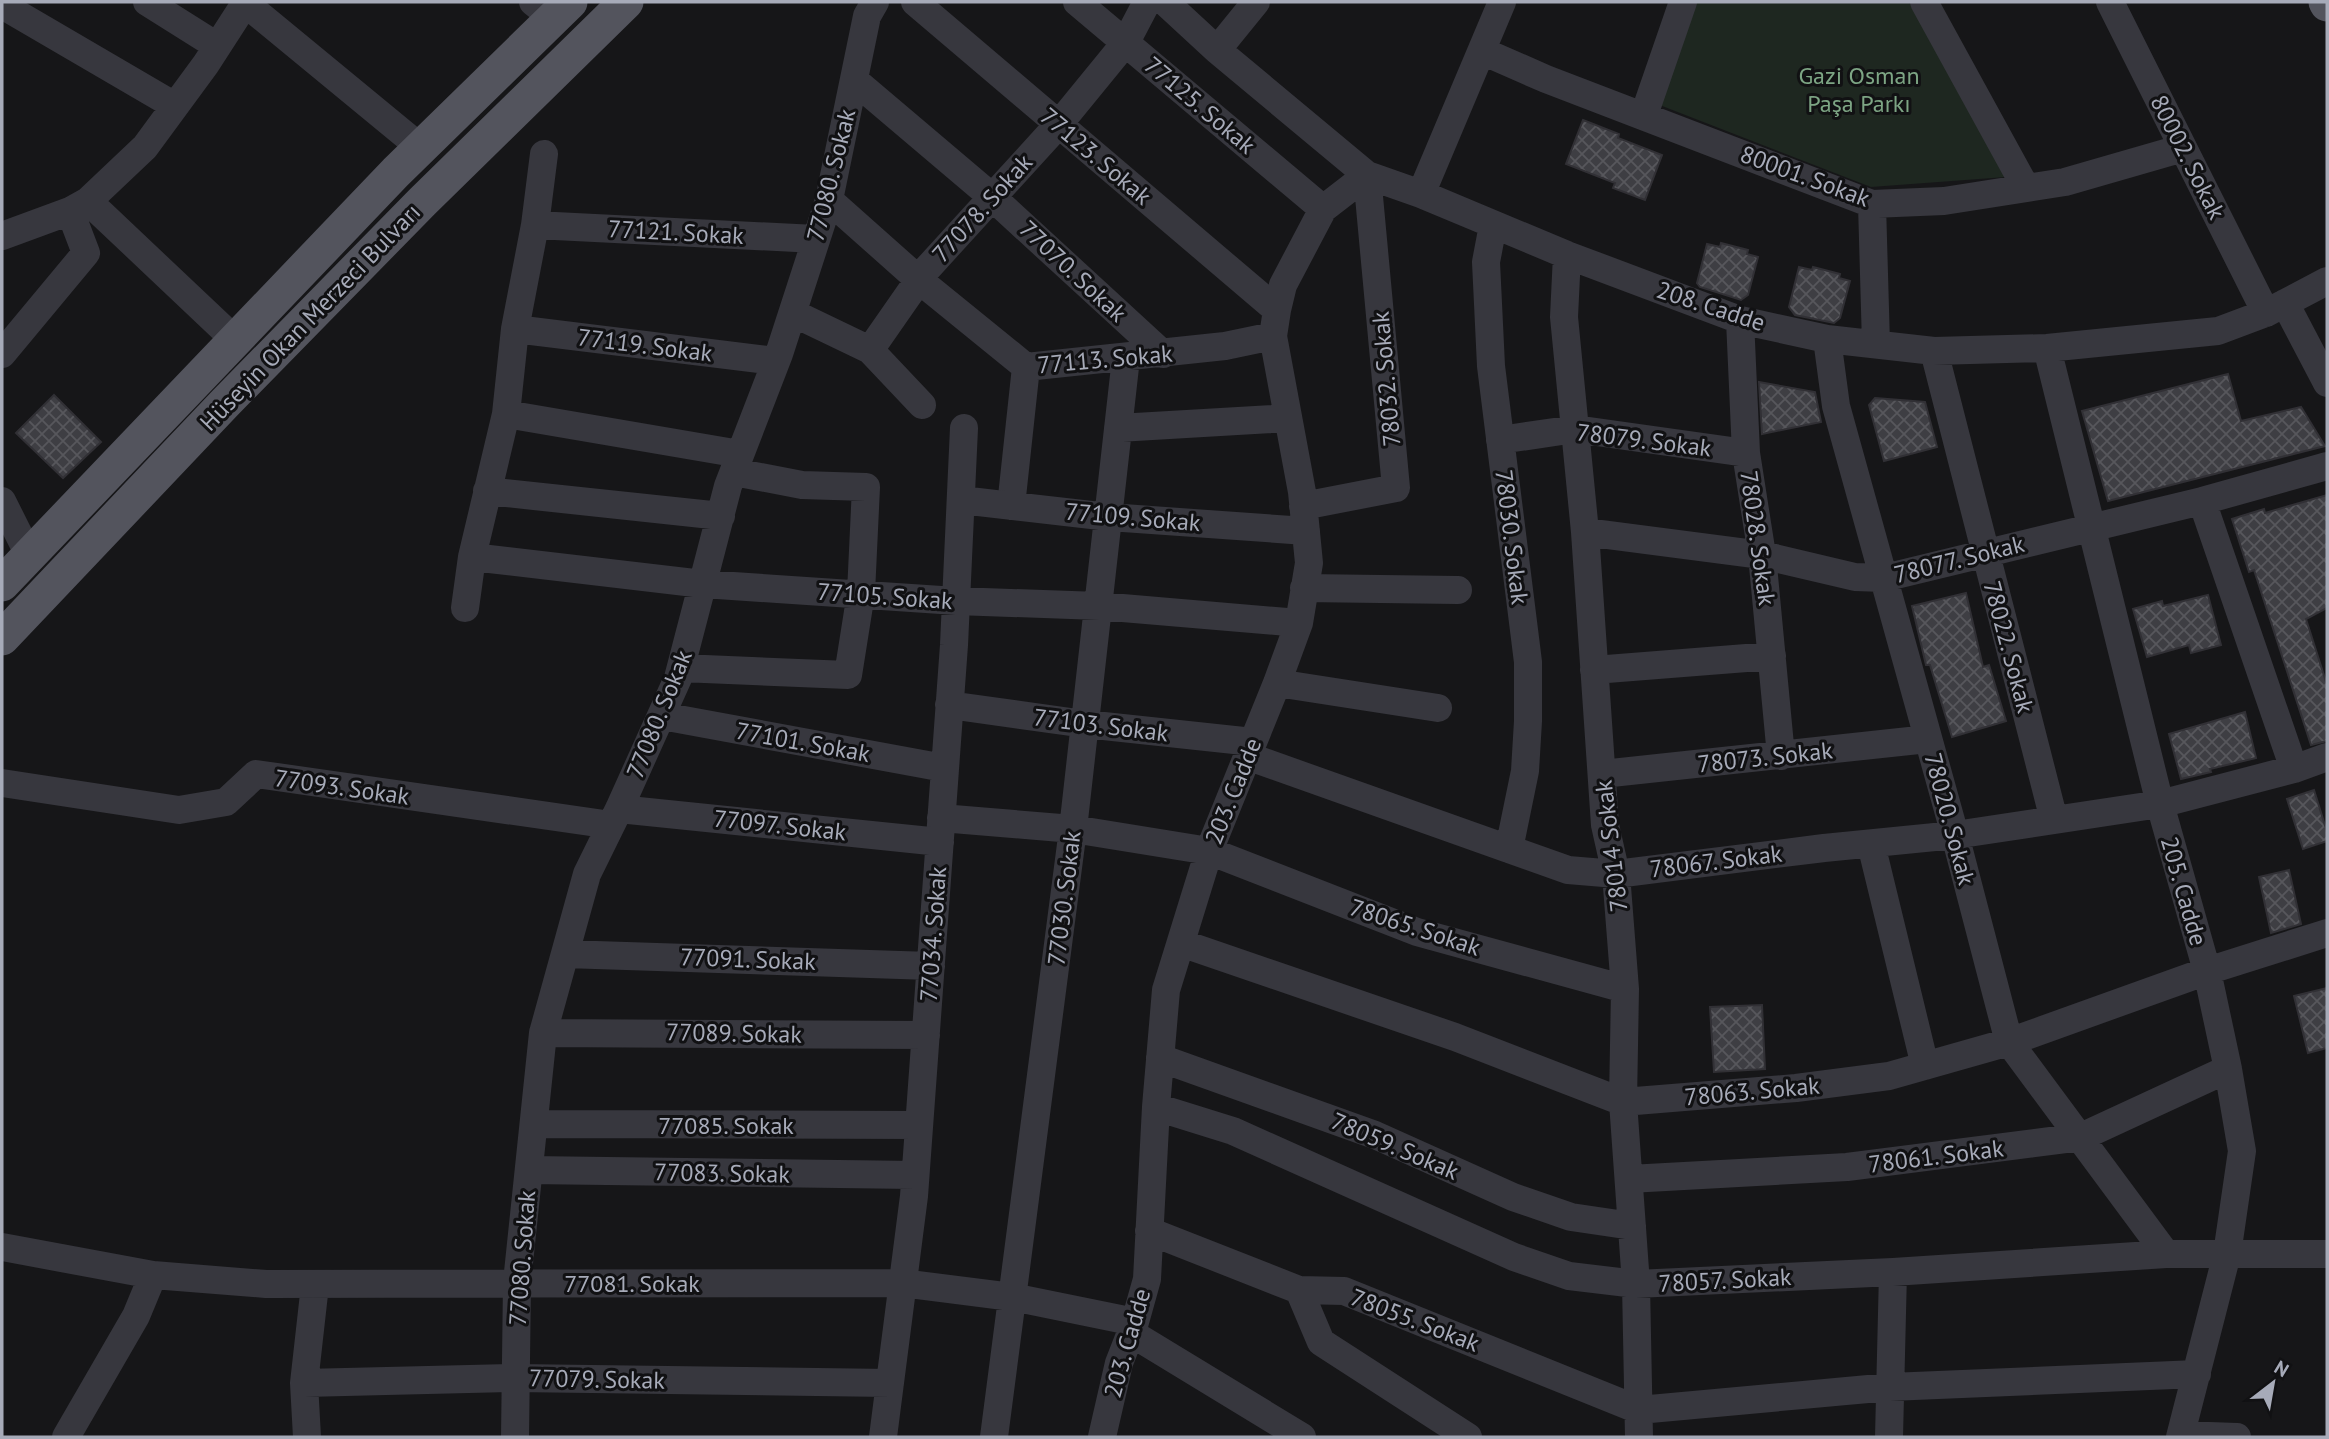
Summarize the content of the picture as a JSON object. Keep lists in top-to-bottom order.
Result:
{
  "streets": {
    "main road": ["Hüseyin Okan Merzeci Bulvarı"],
    "street": [
      "77125. Sokak",
      "77123. Sokak",
      "80002. Sokak",
      "77080. Sokak",
      "80001. Sokak",
      "77078. Sokak",
      "77121. Sokak",
      "77070. Sokak",
      "208. Cadde",
      "77119. Sokak",
      "77113. Sokak",
      "78032. Sokak",
      "78079. Sokak",
      "77109. Sokak",
      "78030. Sokak",
      "78028. Sokak",
      "78077. Sokak",
      "77105. Sokak",
      "78022. Sokak",
      "77103. Sokak",
      "77101. Sokak",
      "78073. Sokak",
      "77093. Sokak",
      "203. Cadde",
      "78020. Sokak",
      "77097. Sokak",
      "78014 Sokak",
      "78067. Sokak",
      "205. Cadde",
      "77030. Sokak",
      "78065. Sokak",
      "77034. Sokak",
      "77091. Sokak",
      "77089. Sokak",
      "78063. Sokak",
      "77085. Sokak",
      "78059. Sokak",
      "78061. Sokak",
      "77083. Sokak",
      "78057. Sokak",
      "77081. Sokak",
      "78055. Sokak",
      "77079. Sokak"
    ]
  },
  "crossings": [
    ["77125. Sokak", "77078. Sokak"],
    ["77125. Sokak", "203. Cadde"],
    ["77123. Sokak", "77078. Sokak"],
    ["77123. Sokak", "77113. Sokak"],
    ["77123. Sokak", "203. Cadde"],
    ["80002. Sokak", "80001. Sokak"],
    ["80002. Sokak", "208. Cadde"],
    ["77080. Sokak", "77121. Sokak"],
    ["77080. Sokak", "77070. Sokak"],
    ["77080. Sokak", "77119. Sokak"],
    ["77080. Sokak", "77113. Sokak"],
    ["77080. Sokak", "77105. Sokak"],
    ["77080. Sokak", "77101. Sokak"],
    ["77080. Sokak", "77093. Sokak"],
    ["77080. Sokak", "77097. Sokak"],
    ["77080. Sokak", "77091. Sokak"],
    ["77080. Sokak", "77089. Sokak"],
    ["77080. Sokak", "77085. Sokak"],
    ["77080. Sokak", "77083. Sokak"],
    ["77080. Sokak", "77081. Sokak"],
    ["77080. Sokak", "77079. Sokak"],
    ["77078. Sokak", "77070. Sokak"],
    ["77078. Sokak", "77113. Sokak"],
    ["77070. Sokak", "77113. Sokak"],
    ["208. Cadde", "78032. Sokak"],
    ["208. Cadde", "78030. Sokak"],
    ["208. Cadde", "78028. Sokak"],
    ["208. Cadde", "78022. Sokak"],
    ["208. Cadde", "203. Cadde"],
    ["208. Cadde", "78020. Sokak"],
    ["208. Cadde", "78014 Sokak"],
    ["208. Cadde", "205. Cadde"],
    ["77113. Sokak", "203. Cadde"],
    ["77113. Sokak", "77030. Sokak"],
    ["78032. Sokak", "77109. Sokak"],
    ["78032. Sokak", "203. Cadde"],
    ["78079. Sokak", "78030. Sokak"],
    ["78079. Sokak", "78028. Sokak"],
    ["78079. Sokak", "78014 Sokak"],
    ["77109. Sokak", "203. Cadde"],
    ["77109. Sokak", "77030. Sokak"],
    ["77109. Sokak", "77034. Sokak"],
    ["78030. Sokak", "78067. Sokak"],
    ["78028. Sokak", "78077. Sokak"],
    ["78028. Sokak", "78073. Sokak"],
    ["78077. Sokak", "78022. Sokak"],
    ["78077. Sokak", "78020. Sokak"],
    ["78077. Sokak", "78014 Sokak"],
    ["78077. Sokak", "205. Cadde"],
    ["77105. Sokak", "203. Cadde"],
    ["77105. Sokak", "77030. Sokak"],
    ["77105. Sokak", "77034. Sokak"],
    ["78022. Sokak", "78067. Sokak"],
    ["77103. Sokak", "203. Cadde"],
    ["77103. Sokak", "78067. Sokak"],
    ["77103. Sokak", "77030. Sokak"],
    ["77103. Sokak", "77034. Sokak"],
    ["77101. Sokak", "77034. Sokak"],
    ["78073. Sokak", "78020. Sokak"],
    ["78073. Sokak", "78014 Sokak"],
    ["77093. Sokak", "77097. Sokak"],
    ["203. Cadde", "77097. Sokak"],
    ["203. Cadde", "78067. Sokak"],
    ["203. Cadde", "78065. Sokak"],
    ["203. Cadde", "78063. Sokak"],
    ["203. Cadde", "78059. Sokak"],
    ["203. Cadde", "78057. Sokak"],
    ["203. Cadde", "77081. Sokak"],
    ["203. Cadde", "78055. Sokak"],
    ["78020. Sokak", "78067. Sokak"],
    ["78020. Sokak", "78063. Sokak"],
    ["78020. Sokak", "78061. Sokak"],
    ["78020. Sokak", "78057. Sokak"],
    ["77097. Sokak", "77030. Sokak"],
    ["77097. Sokak", "78065. Sokak"],
    ["77097. Sokak", "77034. Sokak"],
    ["78014 Sokak", "78067. Sokak"],
    ["78014 Sokak", "78065. Sokak"],
    ["78014 Sokak", "78063. Sokak"],
    ["78014 Sokak", "78059. Sokak"],
    ["78014 Sokak", "78061. Sokak"],
    ["78014 Sokak", "78057. Sokak"],
    ["78014 Sokak", "78055. Sokak"],
    ["78067. Sokak", "205. Cadde"],
    ["205. Cadde", "78063. Sokak"],
    ["205. Cadde", "78061. Sokak"],
    ["205. Cadde", "78057. Sokak"],
    ["77030. Sokak", "77081. Sokak"],
    ["77034. Sokak", "77091. Sokak"],
    ["77034. Sokak", "77089. Sokak"],
    ["77034. Sokak", "77085. Sokak"],
    ["77034. Sokak", "77083. Sokak"],
    ["77034. Sokak", "77081. Sokak"],
    ["77034. Sokak", "77079. Sokak"]
  ],
  "parks": ["Gazi Osman Paşa Parkı"],
  "north": "top right"
}
